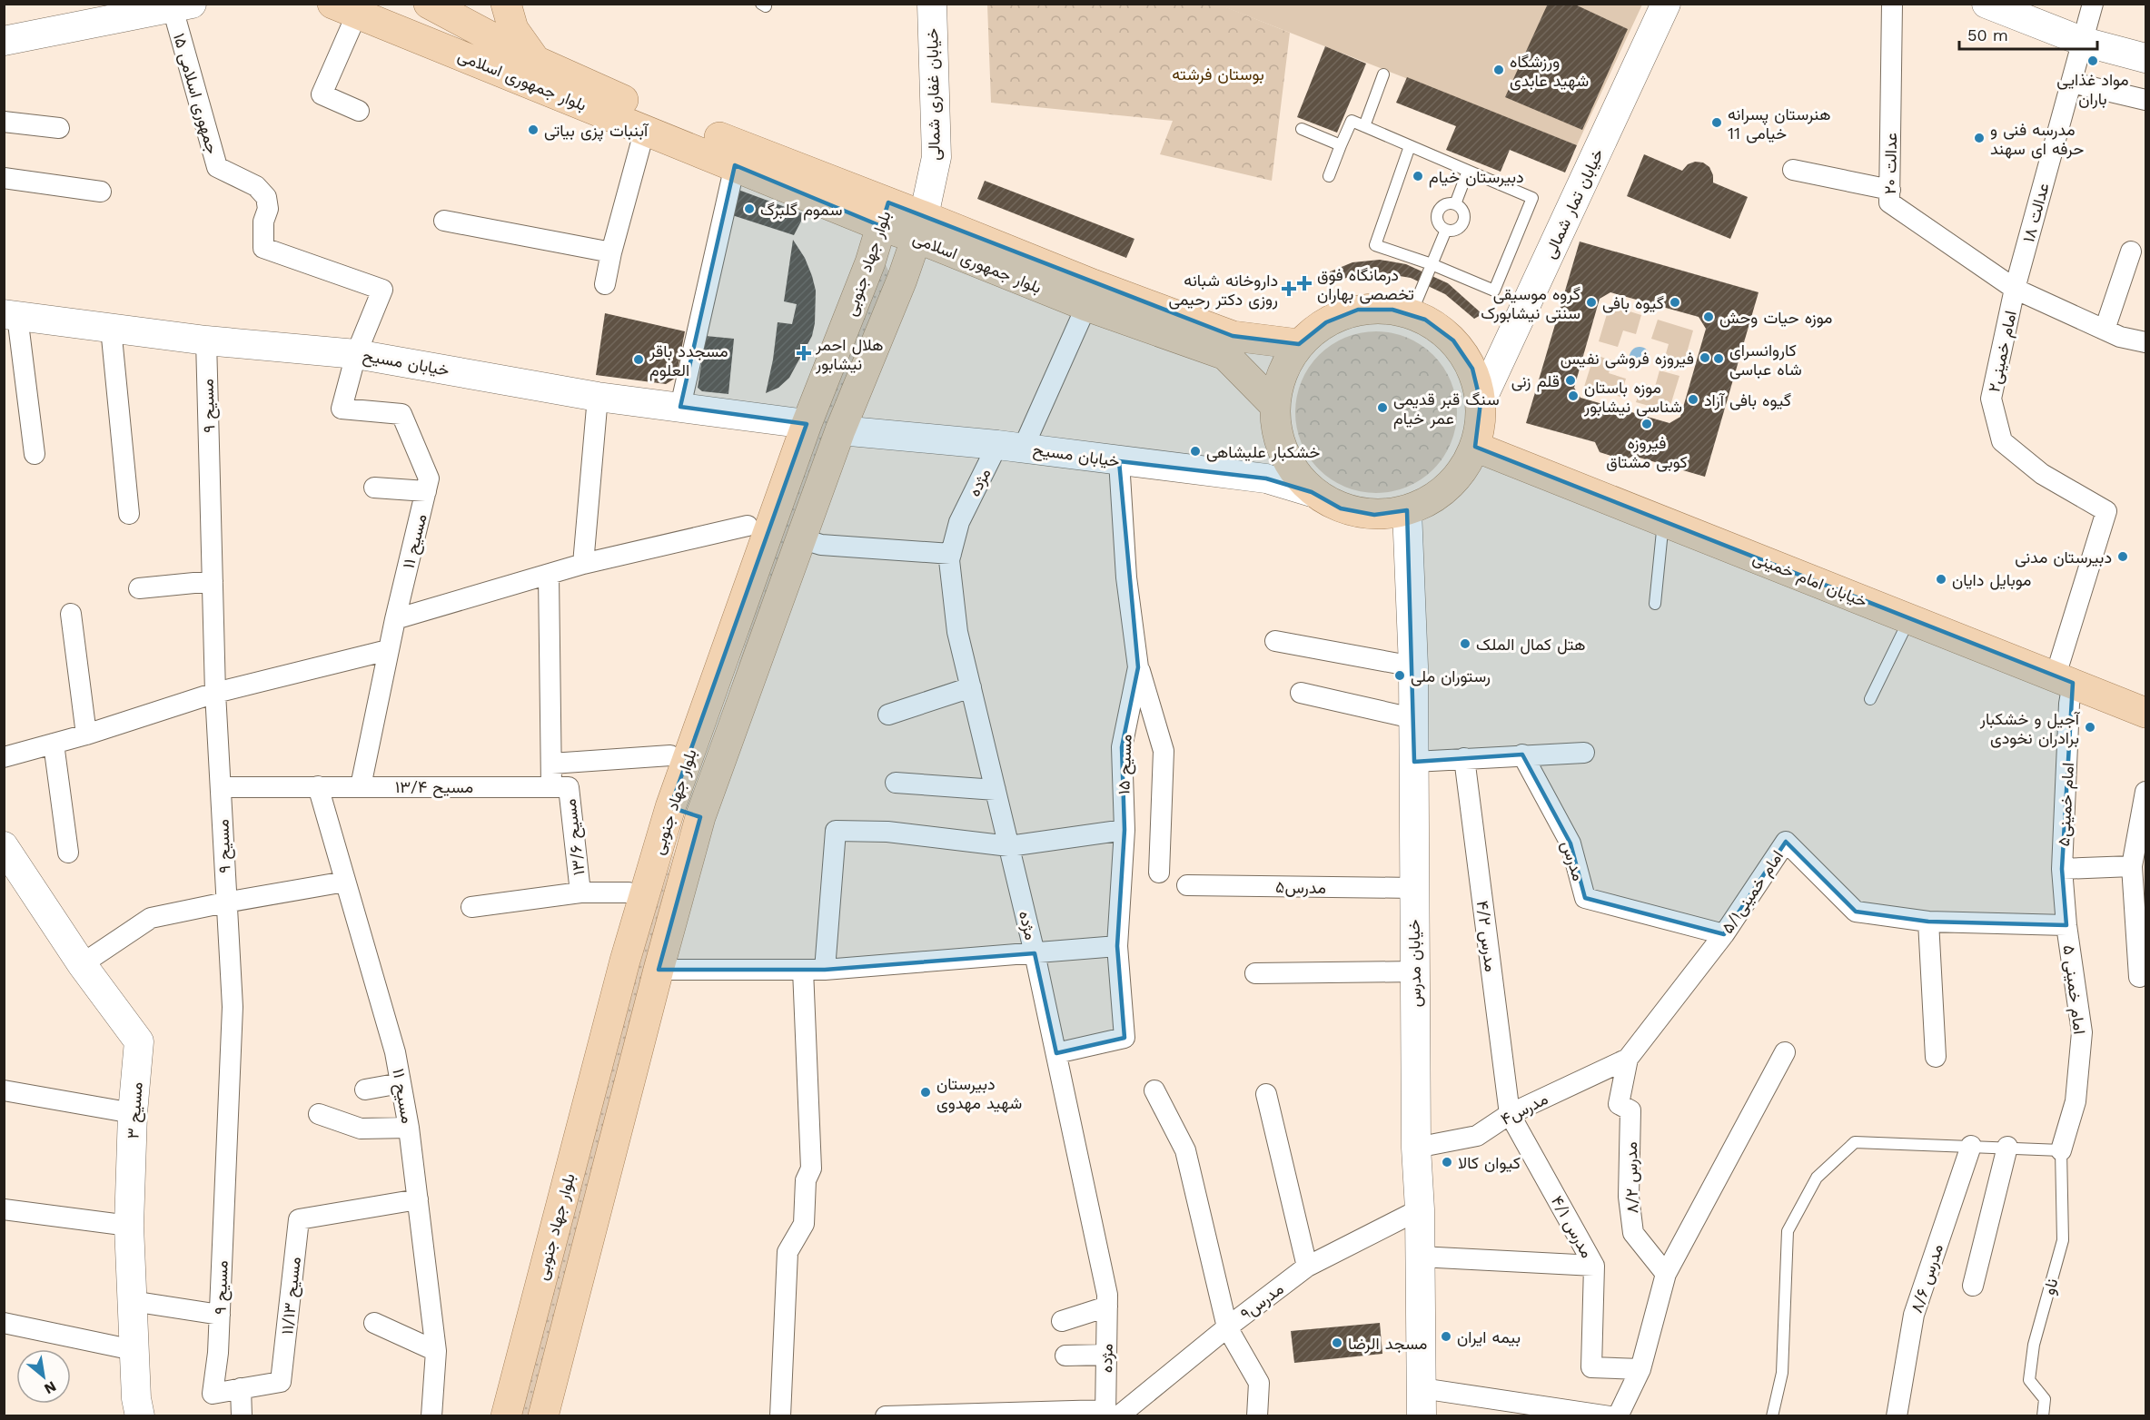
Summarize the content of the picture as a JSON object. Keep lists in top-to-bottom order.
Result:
{
  "streets": {
    "main road": ["بلوار جمهوری اسلامی", "بلوار جهاد جنوبی", "خیابان امام خمینی"],
    "street": [
      "جمهوری اسلامی ۱۵",
      "خیابان غفاری شمالی",
      "عدالت ۲۰",
      "خیابان تمار شمالی",
      "عدالت ۱۸",
      "امام خمینی۲",
      "خیابان مسیح",
      "مسیح ۹",
      "مژده",
      "مسیح ۱۱",
      "مسیح ۱۵",
      "مسیح ۱۳/۴",
      "امام خمینی۵",
      "مسیح ۱۳/۶",
      "مدرس",
      "مدرس۵",
      "امام خمینی۵/۱",
      "مدرس ۴/۲",
      "خیابان مدرس",
      "امام خمینی ۵",
      "مدرس۴",
      "مسیح ۳",
      "مدرس ۸/۲",
      "مدرس ۴/۱",
      "مدرس ۸/۶",
      "مسیح ۱۱/۱۳",
      "مدرس۹"
    ],
    "lane": ["ناو"]
  },
  "crossings": [
    ["بلوار جمهوری اسلامی", "خیابان غفاری شمالی"],
    ["بلوار جمهوری اسلامی", "بلوار جهاد جنوبی"],
    ["بلوار جمهوری اسلامی", "مژده"],
    ["جمهوری اسلامی ۱۵", "خیابان مسیح"],
    ["جمهوری اسلامی ۱۵", "مسیح ۱۱"],
    ["خیابان غفاری شمالی", "بلوار جهاد جنوبی"],
    ["عدالت ۲۰", "عدالت ۱۸"],
    ["عدالت ۲۰", "امام خمینی۲"],
    ["عدالت ۱۸", "امام خمینی۲"],
    ["بلوار جهاد جنوبی", "خیابان مسیح"],
    ["امام خمینی۲", "خیابان امام خمینی"],
    ["امام خمینی۲", "امام خمینی۵"],
    ["خیابان مسیح", "مسیح ۹"],
    ["خیابان مسیح", "مژده"],
    ["خیابان مسیح", "مسیح ۱۱"],
    ["خیابان مسیح", "مسیح ۱۵"],
    ["مسیح ۹", "مسیح ۱۳/۴"],
    ["مسیح ۹", "مسیح ۱۱/۱۳"],
    ["مژده", "مسیح ۱۵"],
    ["مژده", "مدرس۹"],
    ["مسیح ۱۱", "مسیح ۱۳/۴"],
    ["مسیح ۱۱", "مسیح ۱۱/۱۳"],
    ["خیابان امام خمینی", "امام خمینی۵"],
    ["مسیح ۱۳/۴", "مسیح ۱۳/۶"],
    ["امام خمینی۵", "امام خمینی۵/۱"],
    ["امام خمینی۵", "امام خمینی ۵"],
    ["مدرس", "امام خمینی۵/۱"],
    ["مدرس۵", "خیابان مدرس"],
    ["امام خمینی۵/۱", "امام خمینی ۵"],
    ["امام خمینی۵/۱", "مدرس۴"],
    ["امام خمینی۵/۱", "مدرس ۸/۲"],
    ["مدرس ۴/۲", "مدرس۴"],
    ["مدرس ۴/۲", "مدرس ۴/۱"],
    ["خیابان مدرس", "مدرس۴"],
    ["خیابان مدرس", "مدرس۹"],
    ["امام خمینی ۵", "ناو"],
    ["مدرس۴", "مدرس ۸/۲"],
    ["مدرس۴", "مدرس ۴/۱"]
  ],
  "parks": ["بوستان فرشته"],
  "places": {
    "other": [
      "مواد غذایی باران",
      "ورزشگاه شهید عابدی",
      "هنرستان پسرانه خیامی 11",
      "آبنبات پزی بیاتی",
      "مدرسه فنی و حرفه ای سهند",
      "دبیرستان خیام",
      "سموم گلبرگ",
      "گروه موسیقی سنتی نیشابورک",
      "گیوه بافی",
      "موزه حیات وحش",
      "فیروزه فروشی نفیس",
      "کاروانسرای شاه عباسی",
      "مسجدد باقر العلوم",
      "قلم زنی",
      "موزه باستان شناسی نیشابور",
      "گیوه بافی آراد",
      "سنگ قبر قدیمی عمر خیام",
      "فیروزه کوبی مشتاق",
      "خشکبار علیشاهی",
      "دبیرستان مدنی",
      "موبایل دایان",
      "هتل کمال الملک",
      "رستوران ملی",
      "آجیل و خشکبار برادران نخودی",
      "دبیرستان شهید مهدوی",
      "کیوان کالا",
      "بیمه ایران",
      "مسجد الرضا"
    ],
    "health": ["درمانگاه فوق تخصصی بهاران", "داروخانه شبانه روزی دکتر رحیمی", "هلال احمر نیشابور"]
  },
  "scale_bar": "50 m",
  "north": "bottom right"
}
